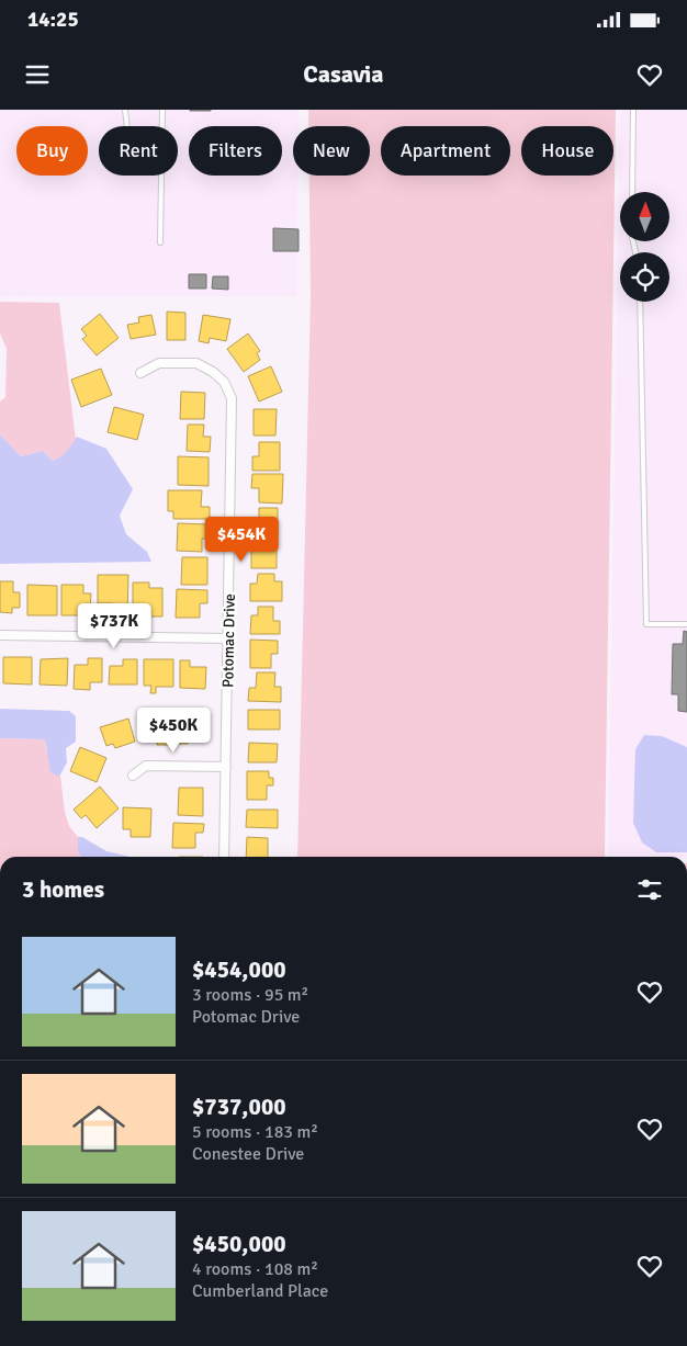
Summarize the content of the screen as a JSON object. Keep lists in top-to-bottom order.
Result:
{
  "streets": {
    "street": ["Potomac Drive"]
  },
  "north": "top",
  "page": {
    "status": "14:25",
    "header": "Casavia",
    "chip": [
      "Buy",
      "Rent",
      "Filters",
      "New",
      "Apartment",
      "House"
    ],
    "price": ["$454K", "$737K", "$450K"],
    "heading": "3 homes",
    "list": [
      {
        "name": "$454,000",
        "note": "3 rooms · 95 m² · Potomac Drive"
      },
      {
        "name": "$737,000",
        "note": "5 rooms · 183 m² · Conestee Drive"
      },
      {
        "name": "$450,000",
        "note": "4 rooms · 108 m² · Cumberland Place"
      }
    ]
  }
}
